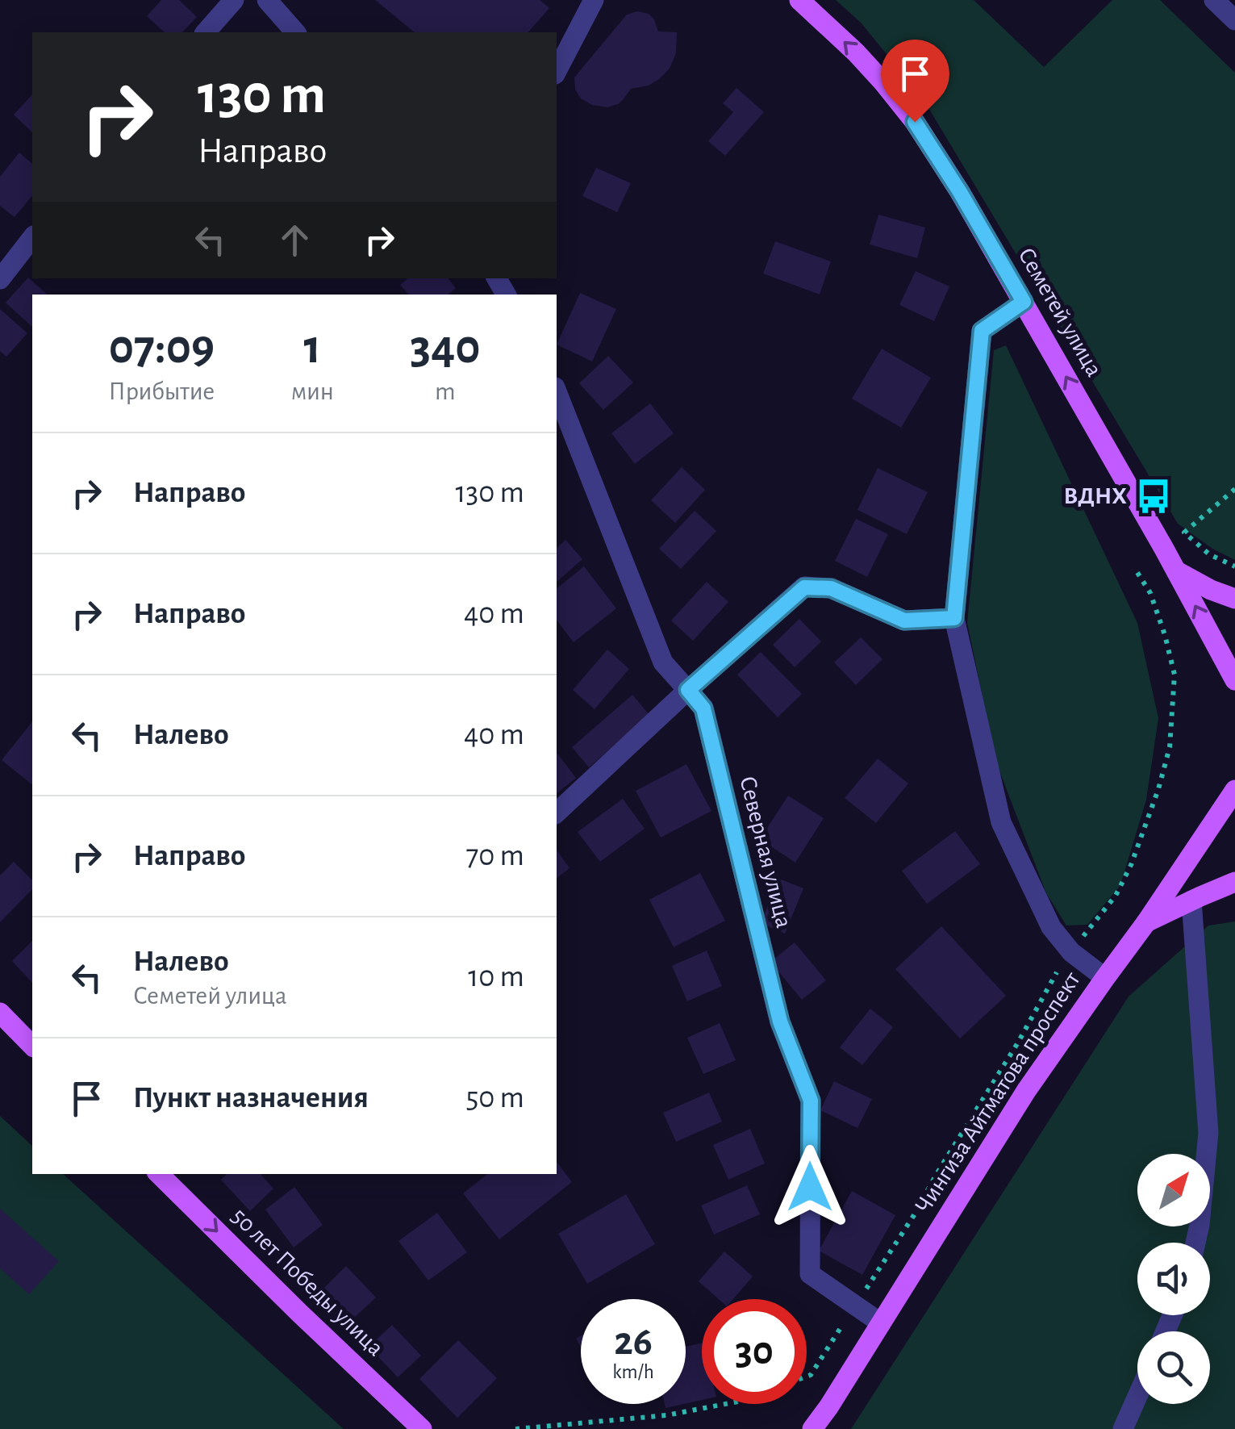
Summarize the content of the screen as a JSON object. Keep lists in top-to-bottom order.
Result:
{
  "streets": {
    "main road": ["Семетей улица", "Чингиза Айтматова проспект", "50 лет Победы улица"],
    "street": ["Северная улица"]
  },
  "crossings": [
    ["Северная улица", "Чингиза Айтматова проспект"]
  ],
  "one_way": ["Семетей улица", "50 лет Победы улица"],
  "places": {
    "bus stop": ["ВДНХ"]
  },
  "north": "top right",
  "page": {
    "turn": ["130 m", "Направо"],
    "eta": [
      "07:09",
      "Прибытие",
      "1",
      "мин",
      "340",
      "m"
    ],
    "list": [
      {
        "name": "Направо",
        "value": "130 m"
      },
      {
        "name": "Направо",
        "value": "40 m"
      },
      {
        "name": "Налево",
        "value": "40 m"
      },
      {
        "name": "Направо",
        "value": "70 m"
      },
      {
        "name": "Налево",
        "note": "Семетей улица",
        "value": "10 m"
      },
      {
        "name": "Пункт назначения",
        "value": "50 m"
      }
    ],
    "speed": "26 km/h",
    "limit": "30"
  }
}
